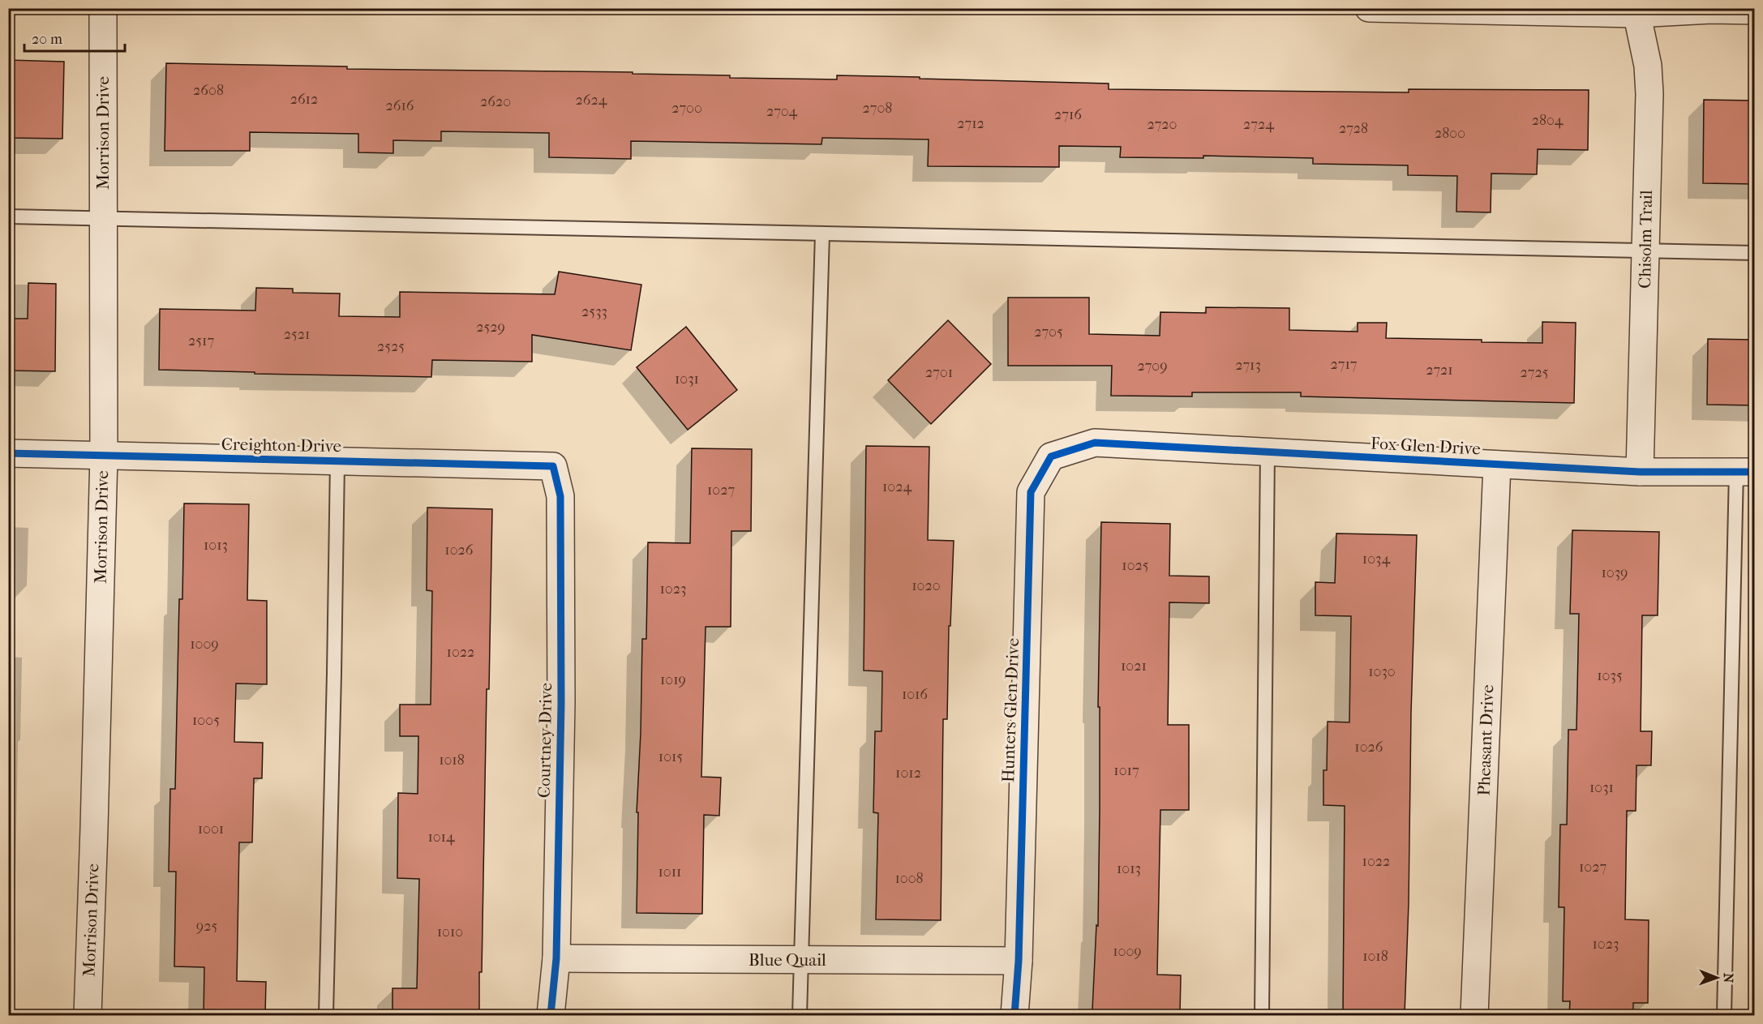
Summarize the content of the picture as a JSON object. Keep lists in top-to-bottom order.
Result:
{
  "streets": {
    "street": [
      "Morrison Drive",
      "Chisolm Trail",
      "Creighton Drive",
      "Fox Glen Drive",
      "Hunters Glen Drive",
      "Courtney Drive",
      "Pheasant Drive",
      "Blue Quail"
    ]
  },
  "crossings": [
    ["Morrison Drive", "Creighton Drive"],
    ["Chisolm Trail", "Fox Glen Drive"],
    ["Creighton Drive", "Courtney Drive"],
    ["Fox Glen Drive", "Hunters Glen Drive"],
    ["Fox Glen Drive", "Pheasant Drive"],
    ["Hunters Glen Drive", "Blue Quail"],
    ["Courtney Drive", "Blue Quail"]
  ],
  "house_numbers": [
    "2608",
    "2612",
    "2624",
    "2620",
    "2616",
    "2700",
    "2708",
    "2704",
    "2716",
    "2804",
    "2712",
    "2720",
    "2724",
    "2728",
    "2800",
    "2533",
    "2529",
    "2705",
    "2521",
    "2517",
    "2525",
    "2717",
    "2713",
    "2709",
    "2721",
    "2701",
    "2725",
    "1031",
    "1024",
    "1027",
    "1013",
    "1026",
    "1034",
    "1025",
    "1039",
    "1020",
    "1023",
    "1009",
    "1022",
    "1021",
    "1030",
    "1035",
    "1019",
    "1016",
    "1005",
    "1026",
    "1015",
    "1018",
    "1017",
    "1012",
    "1031",
    "1001",
    "1014",
    "1022",
    "1027",
    "1013",
    "1011",
    "1008",
    "925",
    "1010",
    "1023",
    "1009",
    "1018"
  ],
  "scale_bar": "20 m",
  "north": "right"
}
